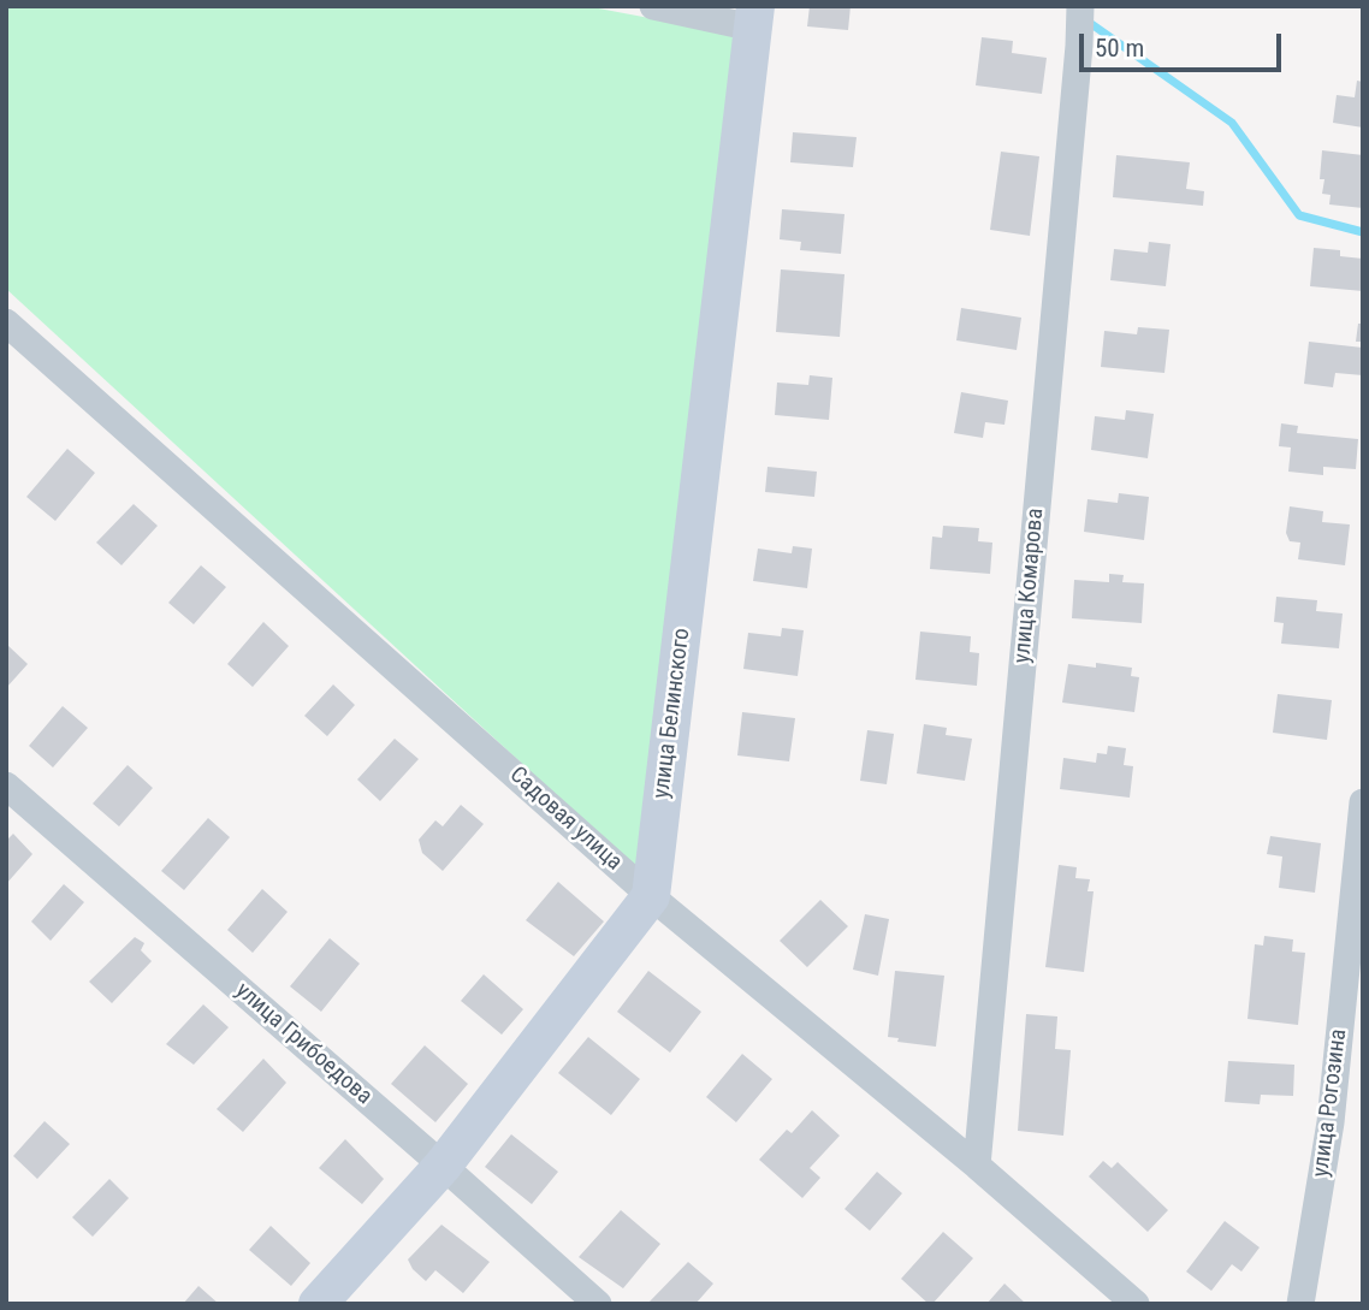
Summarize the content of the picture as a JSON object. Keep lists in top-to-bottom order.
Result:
{
  "streets": {
    "street": [
      "улица Комарова",
      "улица Белинского",
      "Садовая улица",
      "улица Грибоедова",
      "улица Рогозина"
    ]
  },
  "crossings": [
    ["улица Комарова", "Садовая улица"],
    ["улица Белинского", "Садовая улица"]
  ],
  "scale_bar": "50 m"
}
